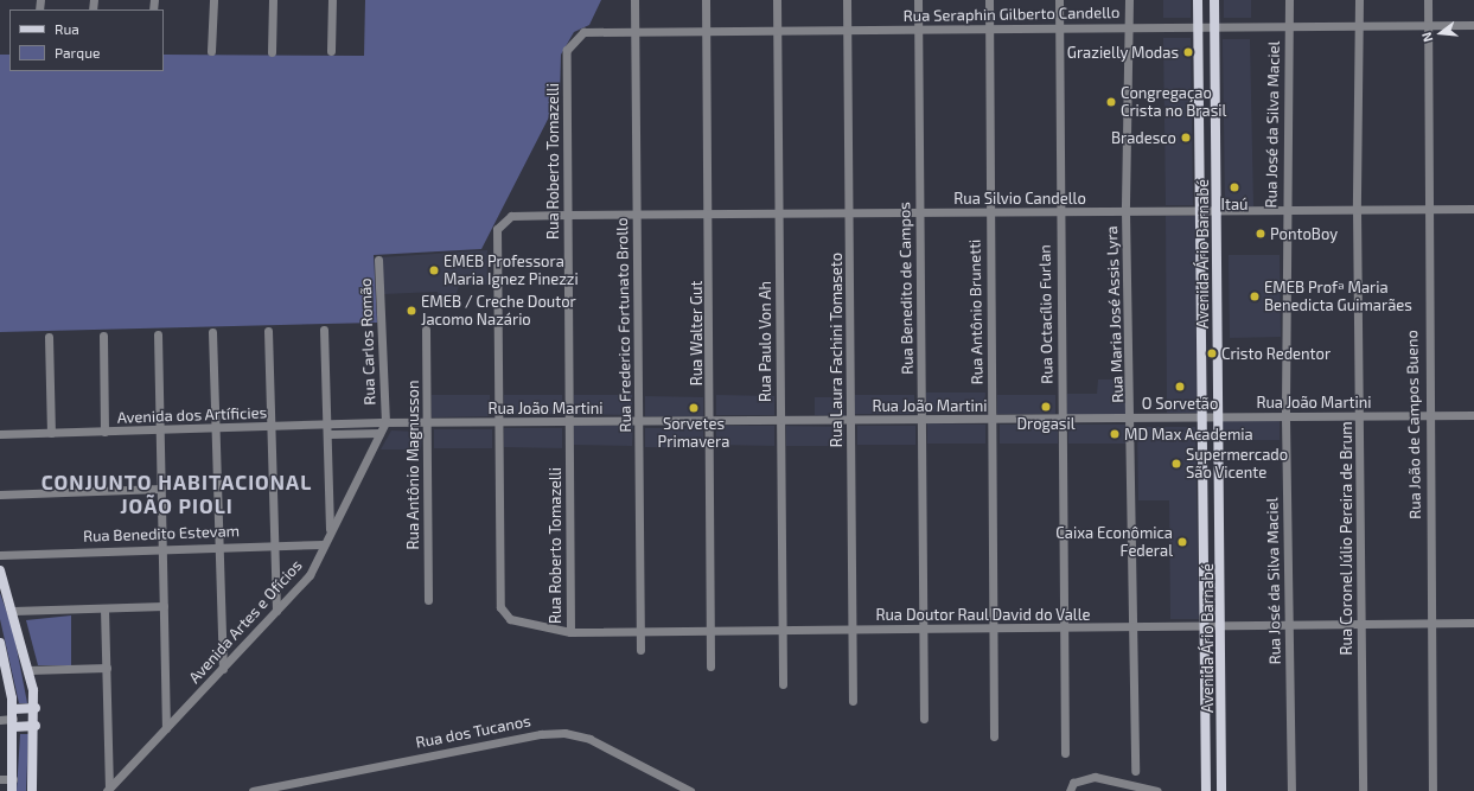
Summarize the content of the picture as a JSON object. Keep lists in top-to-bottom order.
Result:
{
  "streets": {
    "main road": ["Avenida Ário Barnabé"],
    "street": [
      "Rua Seraphin Gilberto Candello",
      "Rua José da Silva Maciel",
      "Rua Roberto Tomazelli",
      "Rua Silvio Candello",
      "Rua Benedito de Campos",
      "Rua Antônio Brunetti",
      "Rua Octacílio Furlan",
      "Rua Maria José Assis Lyra",
      "Rua Frederico Fortunato Brollo",
      "Rua Walter Gut",
      "Rua Carlos Romão",
      "Rua Paulo Von Ah",
      "Rua Laura Fachini Tomaseto",
      "Rua João Martini",
      "Avenida dos Artíficies",
      "Rua João de Campos Bueno",
      "Rua Antônio Magnusson",
      "Rua Benedito Estevam",
      "Rua Coronel Júlio Pereira de Brum",
      "Rua Doutor Raul David do Valle",
      "Avenida Artes e Ofícios",
      "Rua dos Tucanos"
    ]
  },
  "crossings": [
    ["Rua Seraphin Gilberto Candello", "Rua José da Silva Maciel"],
    ["Rua Seraphin Gilberto Candello", "Rua Roberto Tomazelli"],
    ["Rua Seraphin Gilberto Candello", "Avenida Ário Barnabé"],
    ["Rua Seraphin Gilberto Candello", "Rua Benedito de Campos"],
    ["Rua Seraphin Gilberto Candello", "Rua Antônio Brunetti"],
    ["Rua Seraphin Gilberto Candello", "Rua Octacílio Furlan"],
    ["Rua Seraphin Gilberto Candello", "Rua Maria José Assis Lyra"],
    ["Rua Seraphin Gilberto Candello", "Rua Frederico Fortunato Brollo"],
    ["Rua Seraphin Gilberto Candello", "Rua Walter Gut"],
    ["Rua Seraphin Gilberto Candello", "Rua Paulo Von Ah"],
    ["Rua Seraphin Gilberto Candello", "Rua Laura Fachini Tomaseto"],
    ["Rua Seraphin Gilberto Candello", "Rua João de Campos Bueno"],
    ["Rua Seraphin Gilberto Candello", "Rua Coronel Júlio Pereira de Brum"],
    ["Rua José da Silva Maciel", "Rua Silvio Candello"],
    ["Rua José da Silva Maciel", "Rua João Martini"],
    ["Rua José da Silva Maciel", "Rua Doutor Raul David do Valle"],
    ["Rua Roberto Tomazelli", "Rua Silvio Candello"],
    ["Rua Roberto Tomazelli", "Rua Frederico Fortunato Brollo"],
    ["Rua Roberto Tomazelli", "Rua João Martini"],
    ["Rua Roberto Tomazelli", "Rua Doutor Raul David do Valle"],
    ["Rua Silvio Candello", "Avenida Ário Barnabé"],
    ["Rua Silvio Candello", "Rua Benedito de Campos"],
    ["Rua Silvio Candello", "Rua Antônio Brunetti"],
    ["Rua Silvio Candello", "Rua Octacílio Furlan"],
    ["Rua Silvio Candello", "Rua Maria José Assis Lyra"],
    ["Rua Silvio Candello", "Rua Frederico Fortunato Brollo"],
    ["Rua Silvio Candello", "Rua Walter Gut"],
    ["Rua Silvio Candello", "Rua Paulo Von Ah"],
    ["Rua Silvio Candello", "Rua Laura Fachini Tomaseto"],
    ["Rua Silvio Candello", "Rua João Martini"],
    ["Rua Silvio Candello", "Rua João de Campos Bueno"],
    ["Rua Silvio Candello", "Rua Coronel Júlio Pereira de Brum"],
    ["Rua Silvio Candello", "Rua Doutor Raul David do Valle"],
    ["Avenida Ário Barnabé", "Rua João Martini"],
    ["Avenida Ário Barnabé", "Rua Doutor Raul David do Valle"],
    ["Rua Benedito de Campos", "Rua João Martini"],
    ["Rua Benedito de Campos", "Rua Doutor Raul David do Valle"],
    ["Rua Antônio Brunetti", "Rua João Martini"],
    ["Rua Antônio Brunetti", "Rua Doutor Raul David do Valle"],
    ["Rua Octacílio Furlan", "Rua João Martini"],
    ["Rua Octacílio Furlan", "Rua Doutor Raul David do Valle"],
    ["Rua Maria José Assis Lyra", "Rua João Martini"],
    ["Rua Maria José Assis Lyra", "Rua Doutor Raul David do Valle"],
    ["Rua Frederico Fortunato Brollo", "Rua João Martini"],
    ["Rua Frederico Fortunato Brollo", "Rua Doutor Raul David do Valle"],
    ["Rua Walter Gut", "Rua João Martini"],
    ["Rua Walter Gut", "Rua Doutor Raul David do Valle"],
    ["Rua Carlos Romão", "Rua João Martini"],
    ["Rua Carlos Romão", "Avenida dos Artíficies"],
    ["Rua Carlos Romão", "Avenida Artes e Ofícios"],
    ["Rua Paulo Von Ah", "Rua João Martini"],
    ["Rua Paulo Von Ah", "Rua Doutor Raul David do Valle"],
    ["Rua Laura Fachini Tomaseto", "Rua João Martini"],
    ["Rua Laura Fachini Tomaseto", "Rua Doutor Raul David do Valle"],
    ["Rua João Martini", "Avenida dos Artíficies"],
    ["Rua João Martini", "Rua João de Campos Bueno"],
    ["Rua João Martini", "Rua Antônio Magnusson"],
    ["Rua João Martini", "Rua Coronel Júlio Pereira de Brum"],
    ["Rua João Martini", "Avenida Artes e Ofícios"],
    ["Avenida dos Artíficies", "Avenida Artes e Ofícios"],
    ["Rua João de Campos Bueno", "Rua Doutor Raul David do Valle"],
    ["Rua Benedito Estevam", "Avenida Artes e Ofícios"],
    ["Rua Coronel Júlio Pereira de Brum", "Rua Doutor Raul David do Valle"]
  ],
  "districts": ["CONJUNTO HABITACIONAL JOÃO PIOLI"],
  "places": [
    "Grazielly Modas",
    "Congregaçao Crista no Brasil",
    "Bradesco",
    "Itaú",
    "PontoBoy",
    "EMEB Professora Maria Ignez Pinezzi",
    "EMEB Profª Maria Benedicta Guimarães",
    "EMEB / Creche Doutor Jacomo Nazário",
    "Cristo Redentor",
    "O Sorvetão",
    "Drogasil",
    "Sorvetes Primavera",
    "MD Max Academia",
    "Supermercado São Vicente",
    "Caixa Econômica Federal"
  ],
  "legend": ["Rua", "Parque"],
  "north": "left"
}
